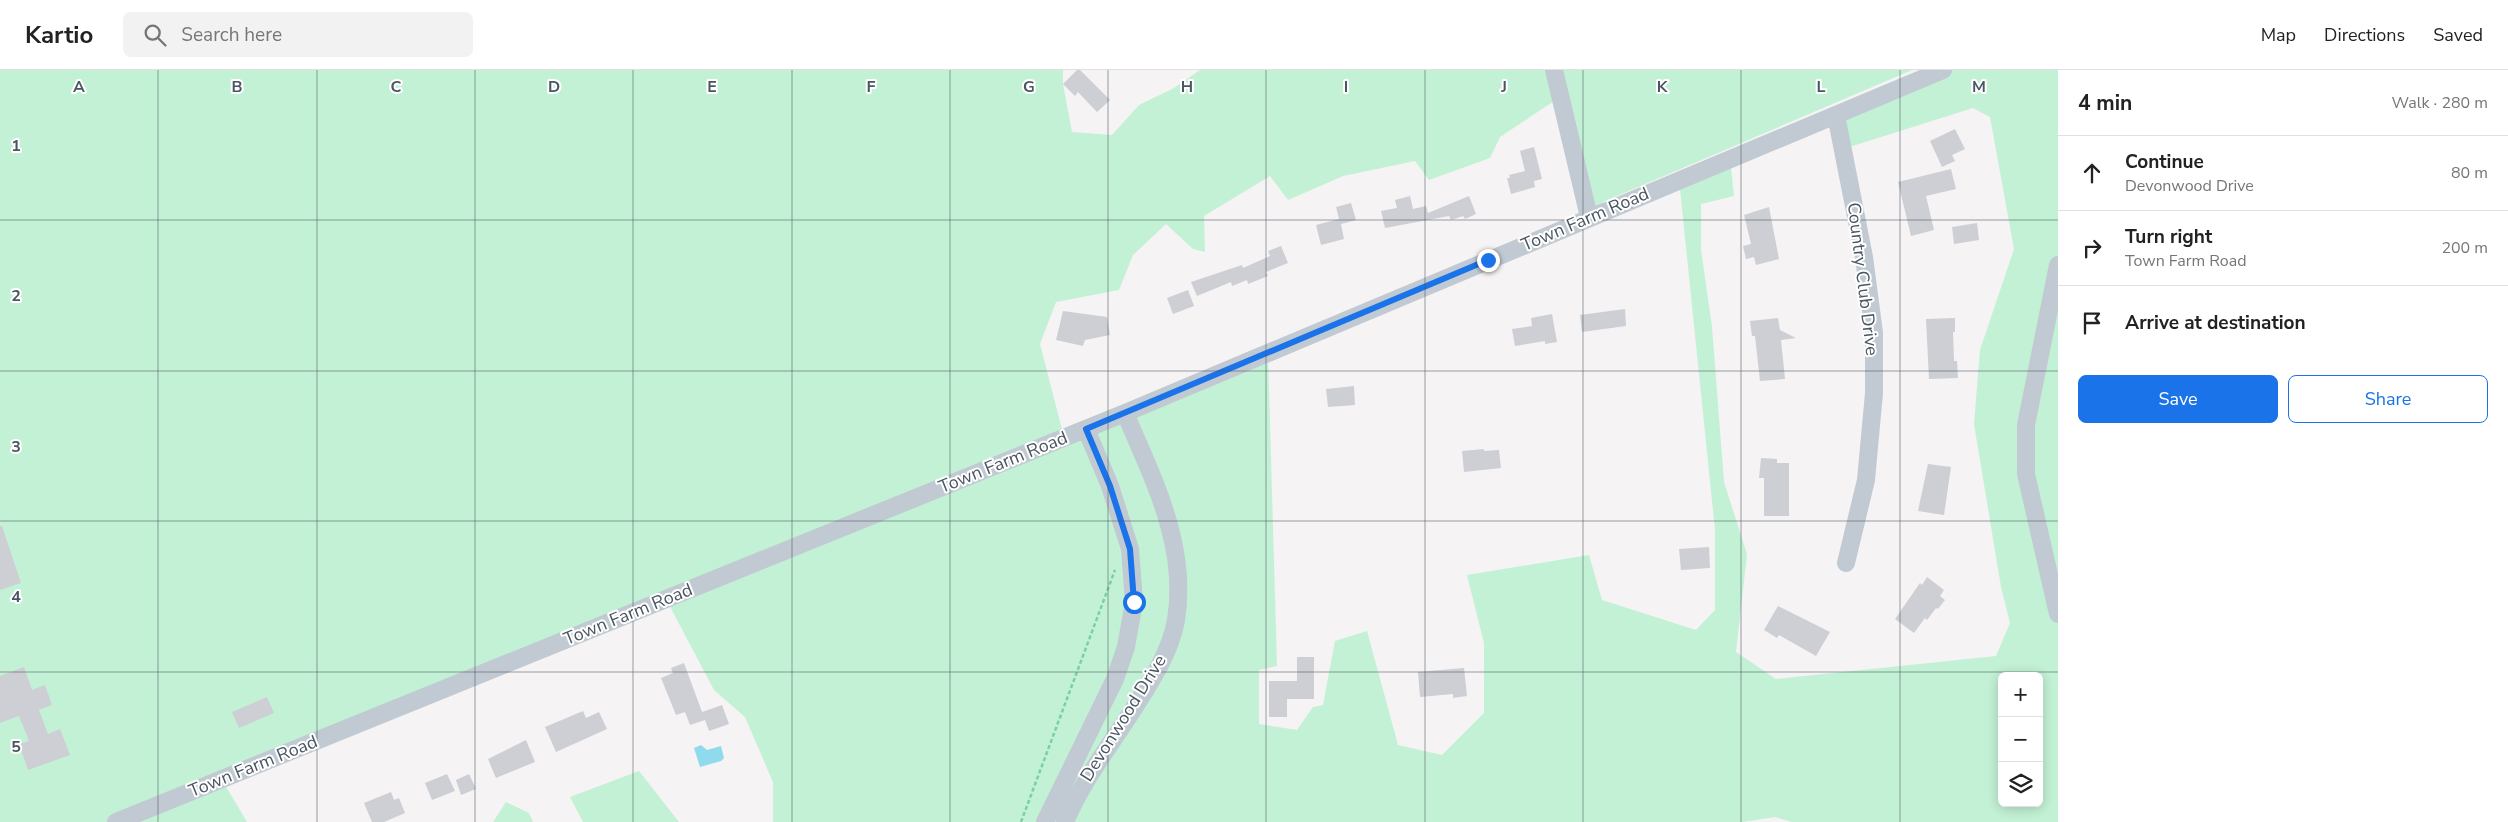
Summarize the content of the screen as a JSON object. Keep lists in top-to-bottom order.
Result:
{
  "streets": {
    "street": ["Town Farm Road", "Country Club Drive", "Devonwood Drive"]
  },
  "crossings": [
    ["Town Farm Road", "Country Club Drive"],
    ["Town Farm Road", "Devonwood Drive"]
  ],
  "page": {
    "header": "Kartio",
    "search": "Search here",
    "nav": ["Map", "Directions", "Saved"],
    "heading": ["4 min", "Walk · 280 m"],
    "list": [
      ["Continue", "Devonwood Drive", "80 m"],
      ["Turn right", "Town Farm Road", "200 m"],
      "Arrive at destination"
    ],
    "buttons": ["Save", "Share"],
    "map_buttons": ["+", "−"]
  },
  "grid": {
    "columns": [
      "A",
      "B",
      "C",
      "D",
      "E",
      "F",
      "G",
      "H",
      "I",
      "J",
      "K",
      "L",
      "M"
    ],
    "rows": [
      "1",
      "2",
      "3",
      "4",
      "5"
    ]
  }
}
